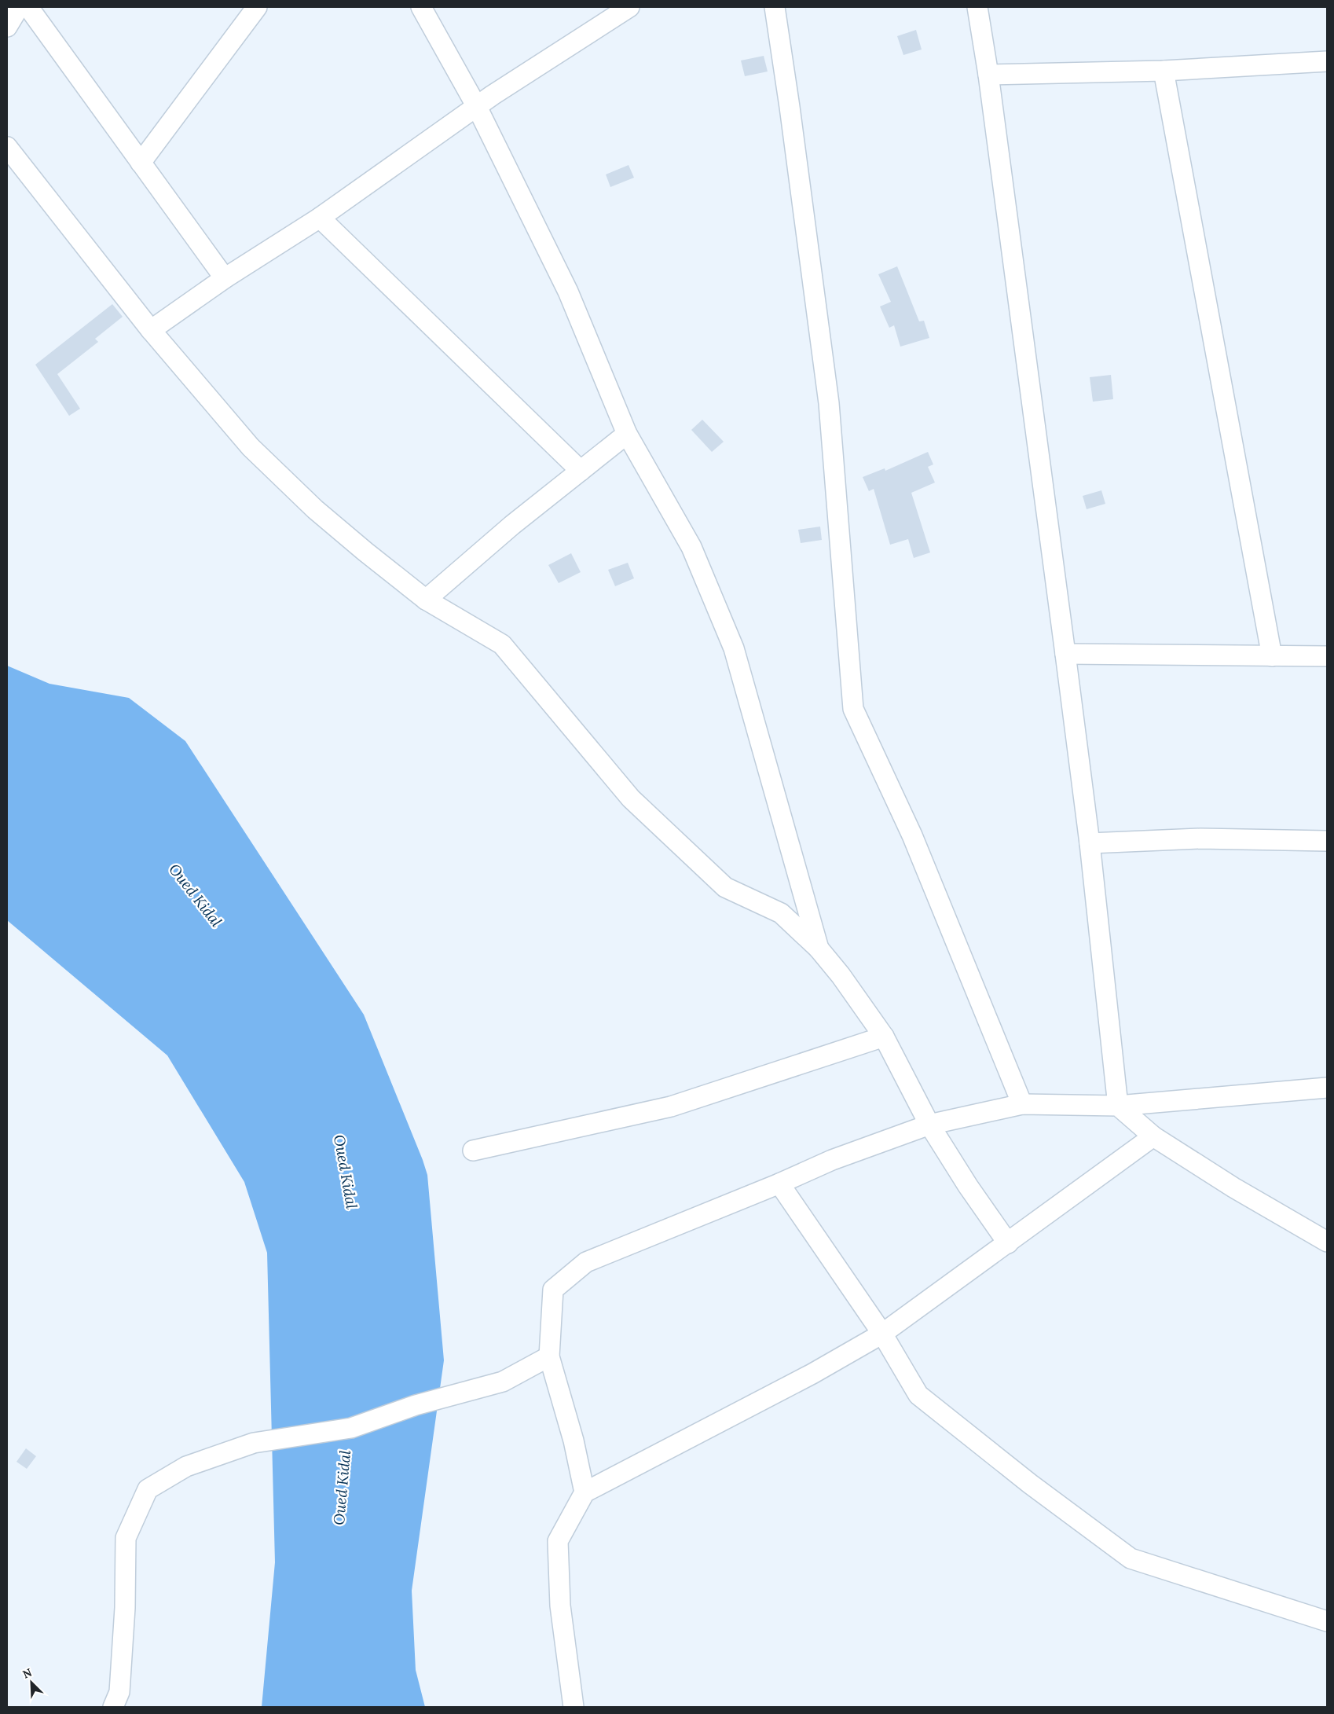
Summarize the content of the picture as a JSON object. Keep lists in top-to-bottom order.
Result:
{
  "water": ["Oued Kidal"],
  "north": "top left"
}
